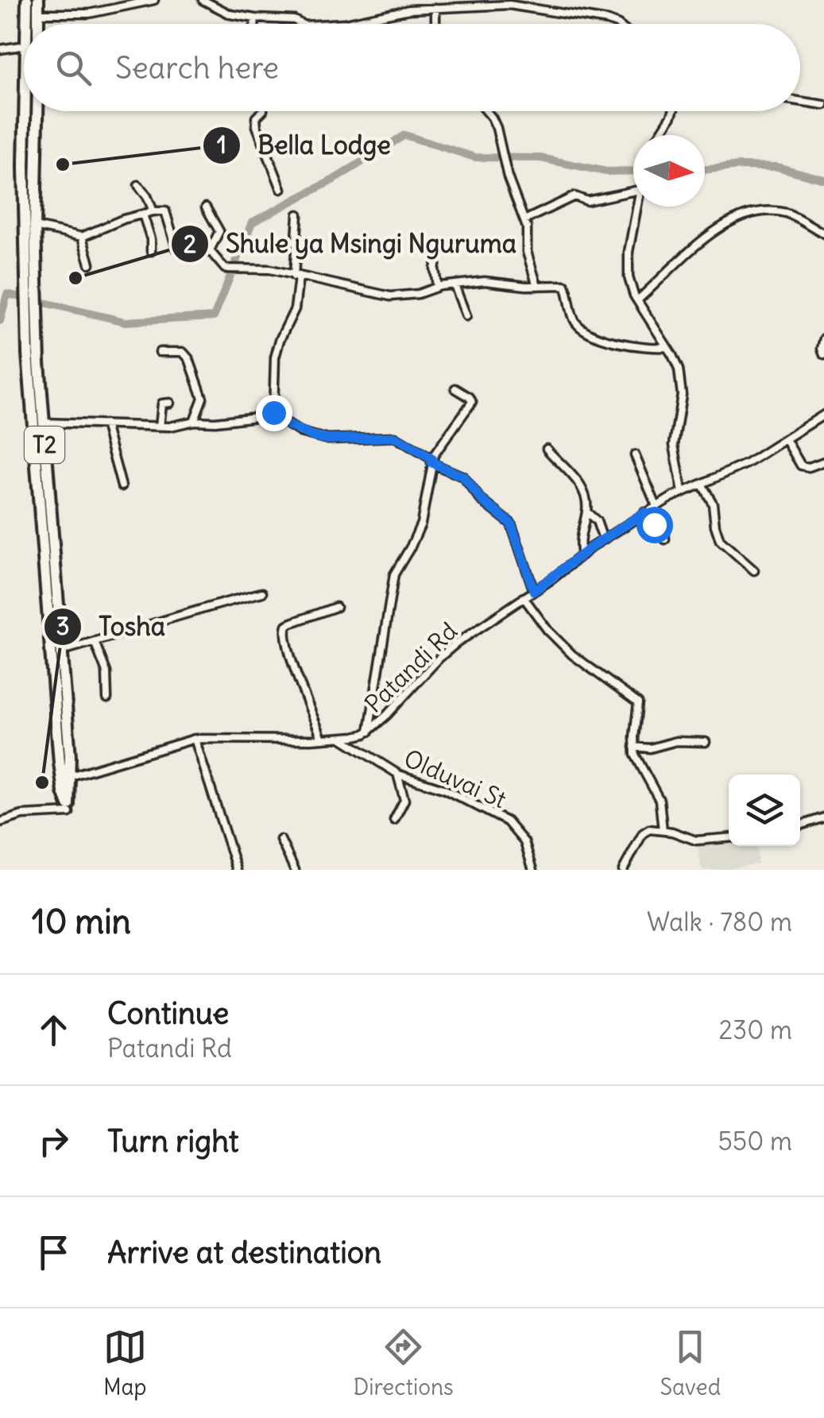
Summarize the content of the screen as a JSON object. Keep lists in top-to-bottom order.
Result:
{
  "streets": {
    "highway": ["T2"],
    "street": ["Patandi Rd", "Olduvai St"]
  },
  "crossings": [
    ["T2", "Patandi Rd"],
    ["Patandi Rd", "Olduvai St"]
  ],
  "places": ["Bella Lodge", "Shule ya Msingi Nguruma", "Tosha"],
  "north": "right",
  "page": {
    "search": "Search here",
    "heading": ["10 min", "Walk · 780 m"],
    "list": [
      ["Continue", "Patandi Rd", "230 m"],
      ["Turn right", "550 m"],
      "Arrive at destination"
    ],
    "nav": ["Map", "Directions", "Saved"]
  }
}
